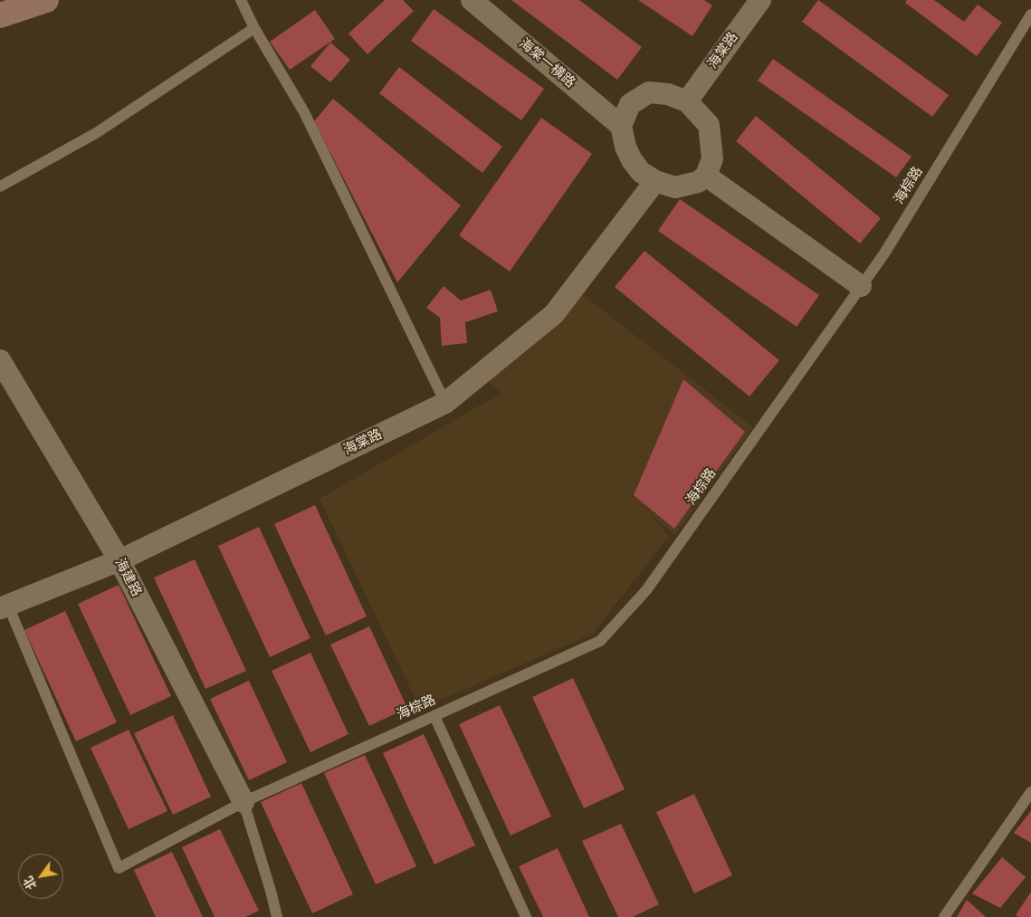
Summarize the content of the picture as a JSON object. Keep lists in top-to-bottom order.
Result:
{
  "streets": {
    "street": ["海棠路", "海棠一横路", "海建路"],
    "lane": ["海棕路"]
  },
  "crossings": [
    ["海棠路", "海棠一横路"],
    ["海棠路", "海棕路"],
    ["海棠路", "海建路"],
    ["海棕路", "海建路"]
  ],
  "north": "bottom left"
}
